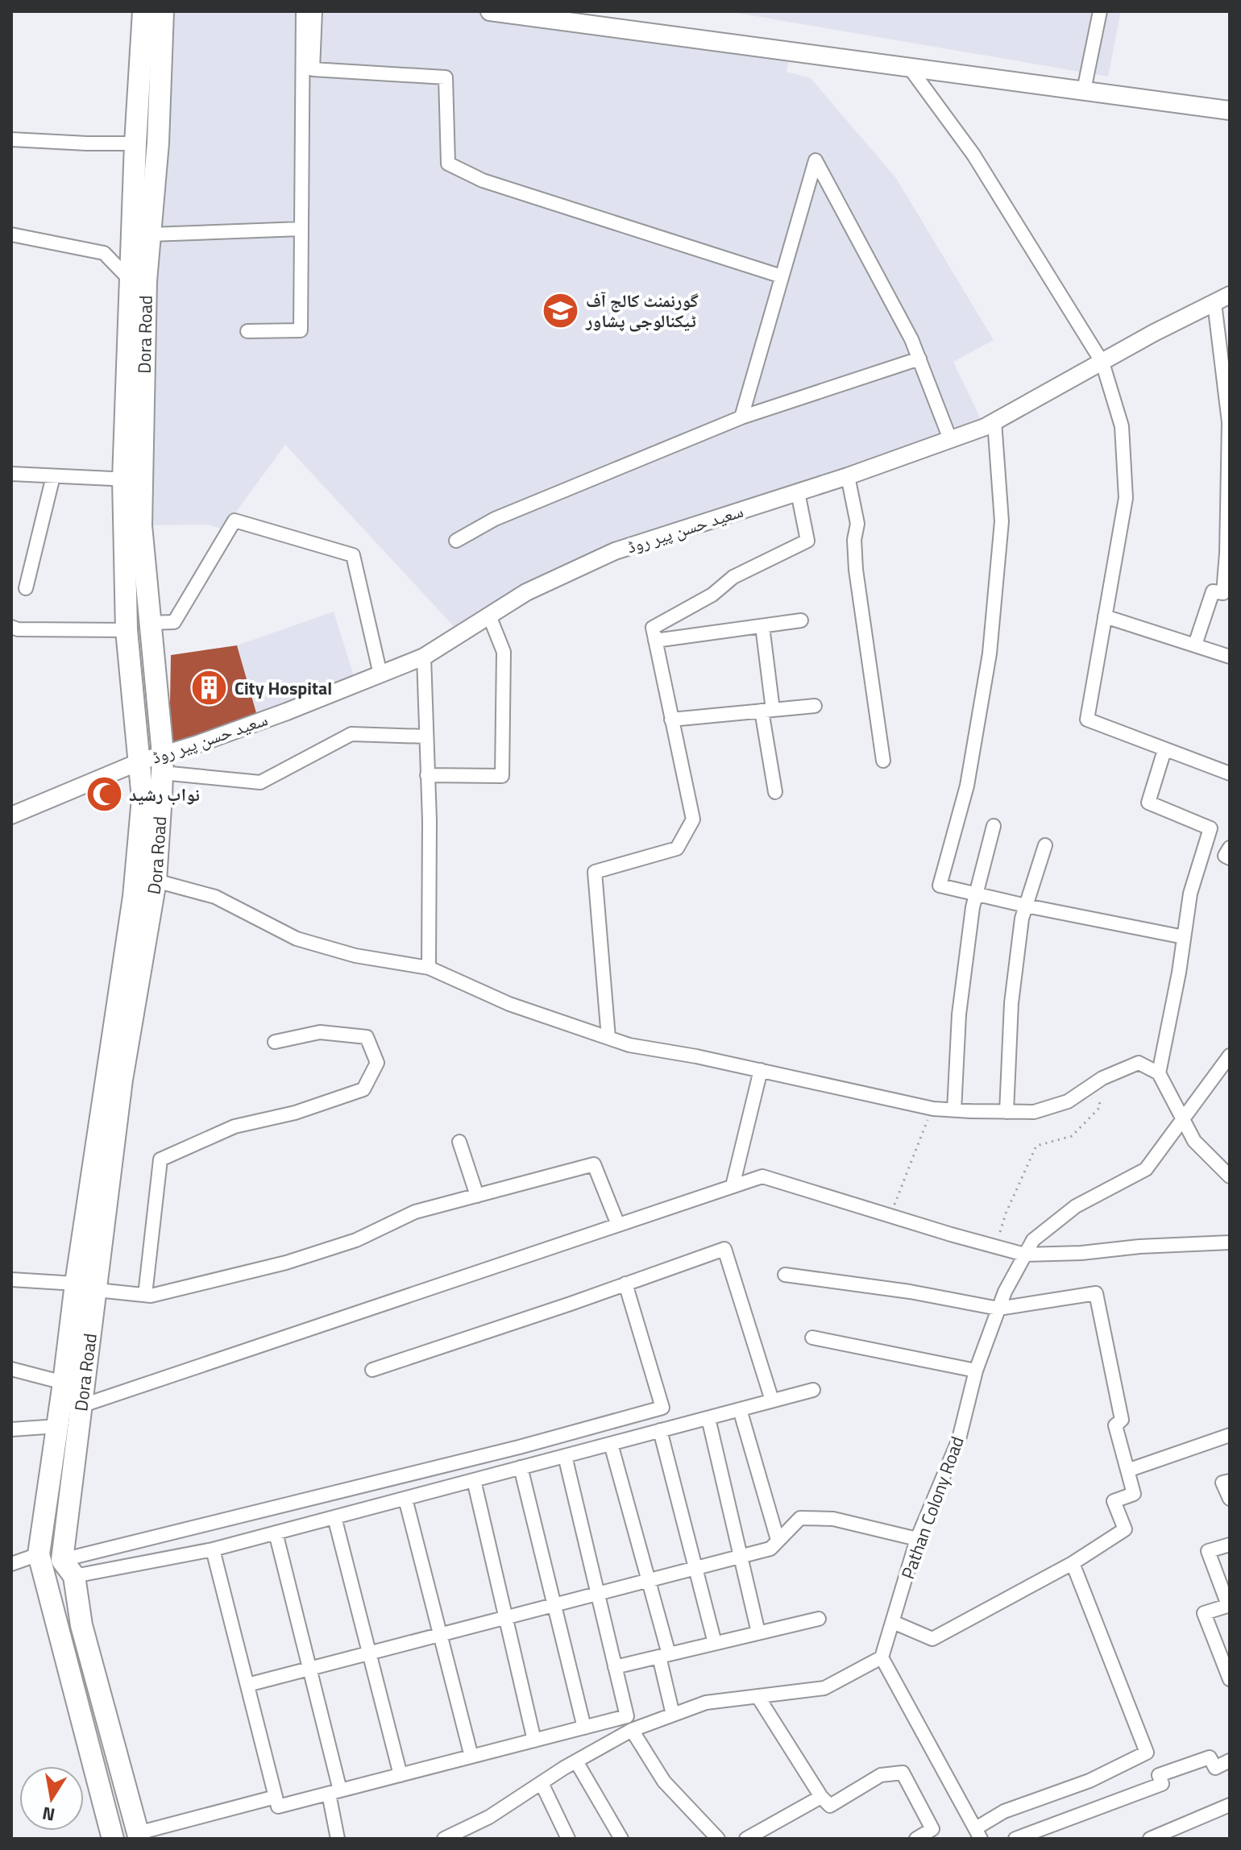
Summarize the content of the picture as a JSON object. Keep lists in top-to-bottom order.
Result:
{
  "streets": {
    "main road": ["Dora Road"],
    "street": ["سعید حسن پیر روڈ", "Pathan Colony Road"]
  },
  "crossings": [
    ["Dora Road", "سعید حسن پیر روڈ"]
  ],
  "places": {
    "school or university": ["گورنمنٹ کالج آف ٹیکنالوجی پشاور"],
    "building": ["City Hospital"],
    "mosque": ["نواب رشید"]
  },
  "north": "bottom"
}
